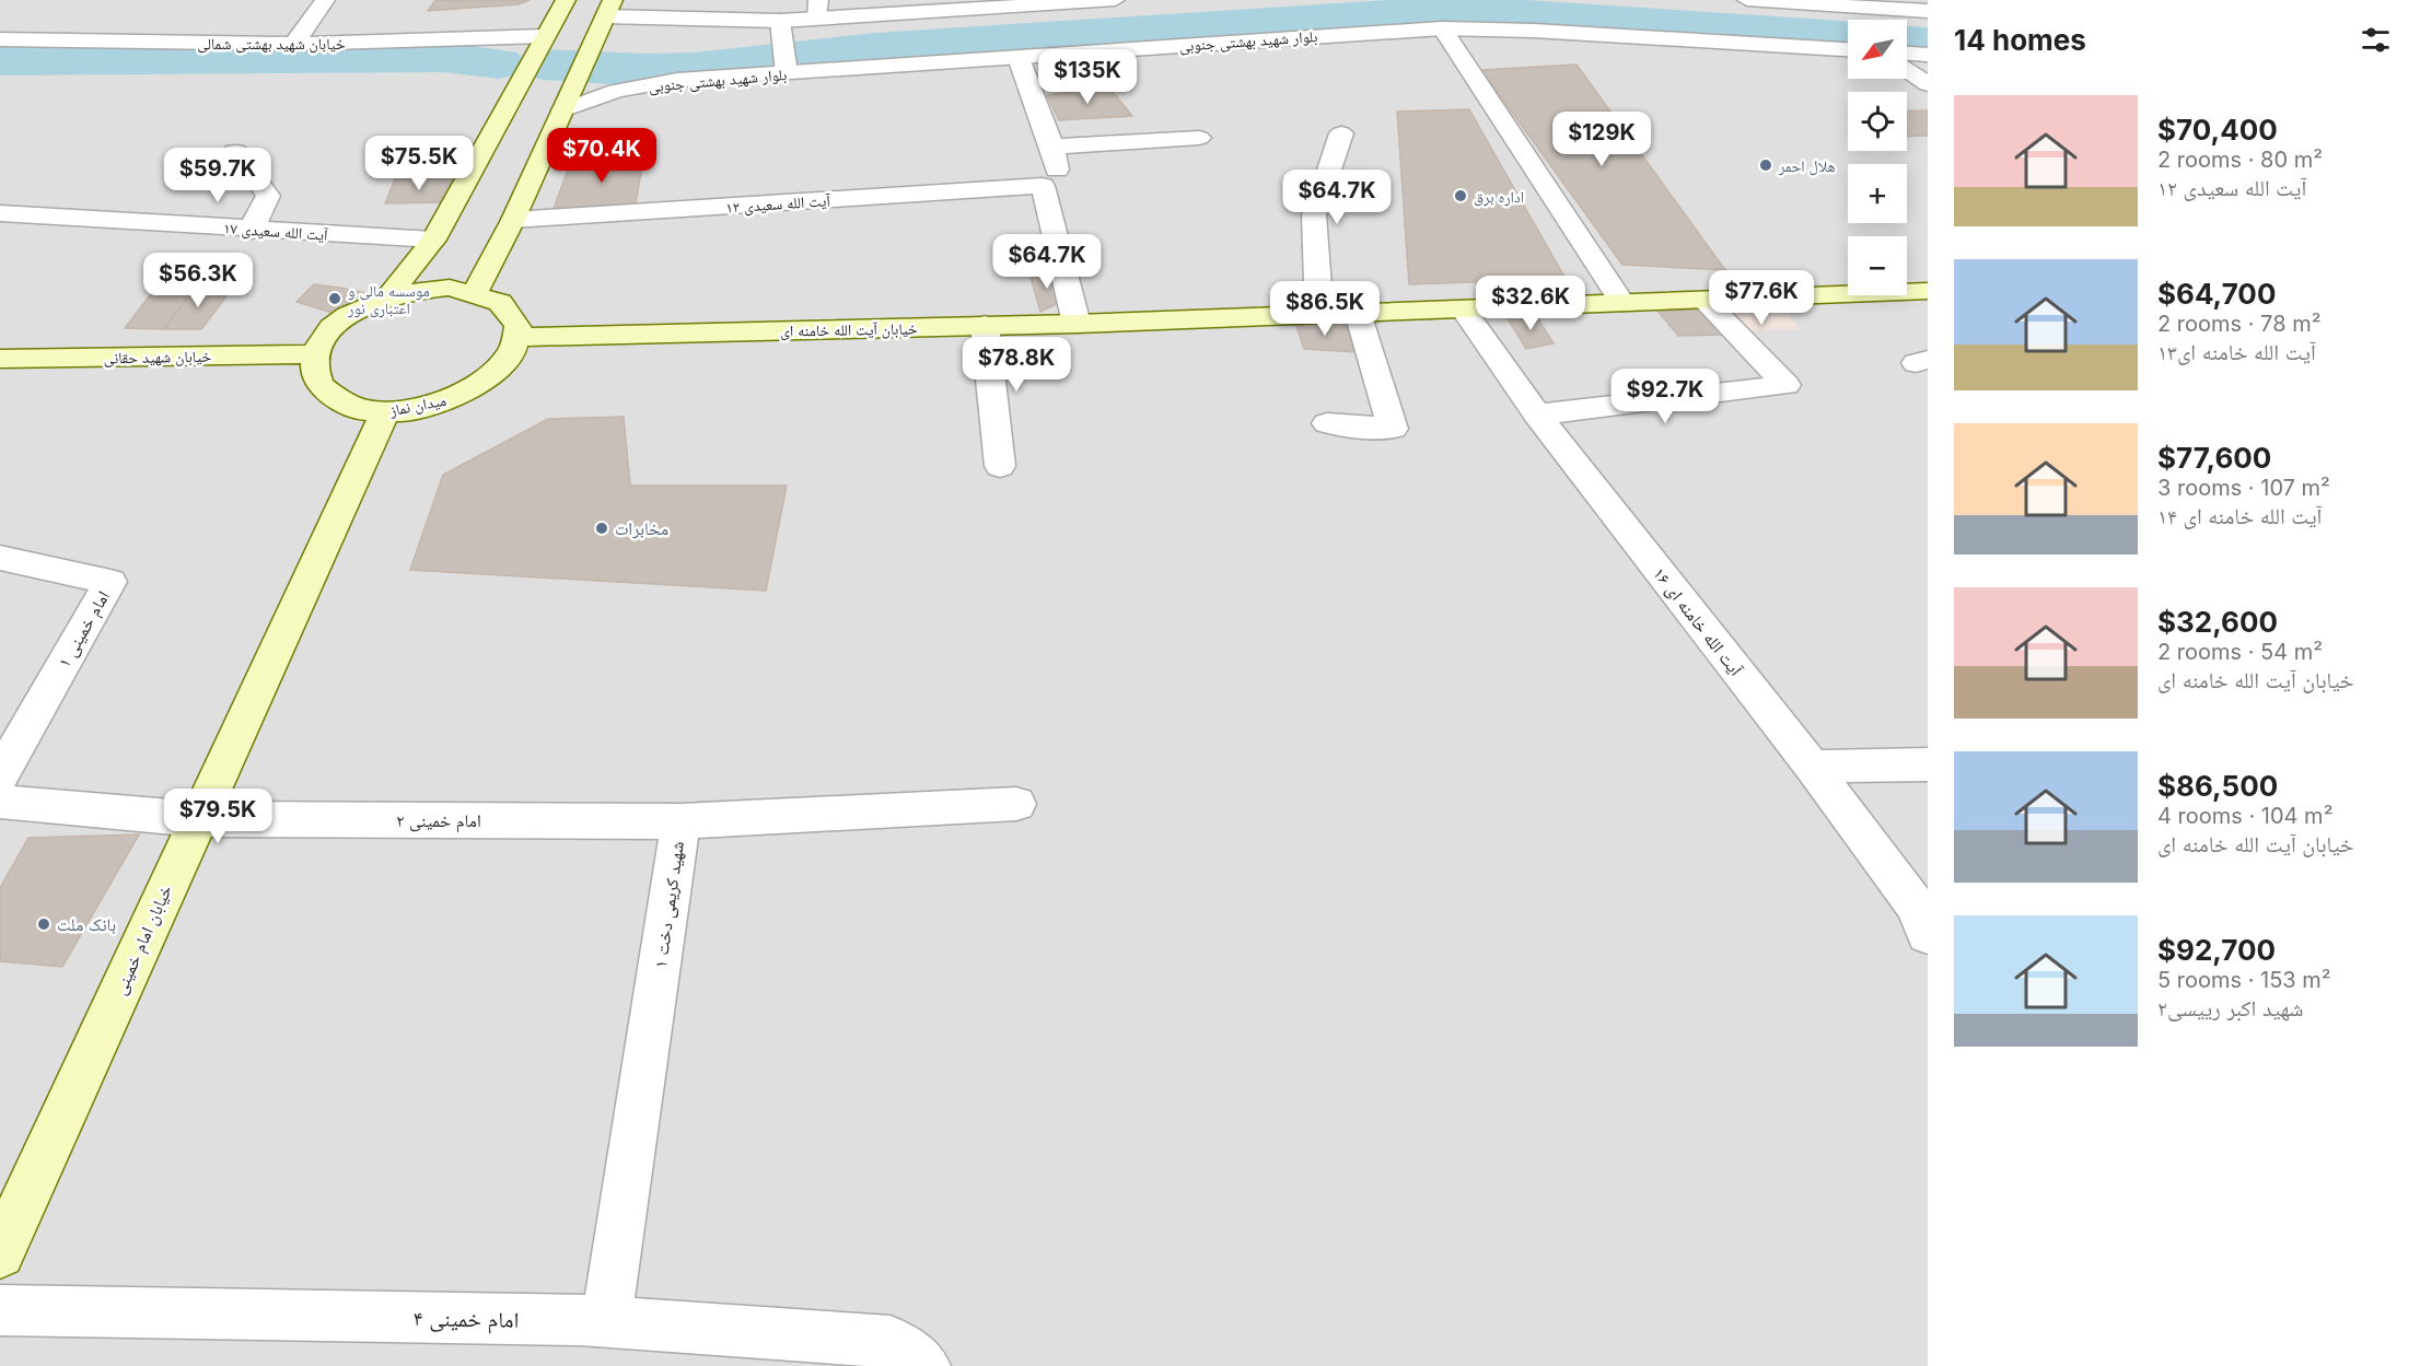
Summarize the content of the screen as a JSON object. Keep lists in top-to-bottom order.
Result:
{
  "streets": {
    "main road": [
      "خیابان آیت الله خامنه ای",
      "خیابان شهید حقانی",
      "میدان نماز",
      "خیابان امام خمینی"
    ],
    "street": [
      "بلوار شهید بهشتی جنوبی",
      "خیابان شهید بهشتی شمالی",
      "آیت الله سعیدی ۱۲",
      "آیت الله سعیدی ۱۷",
      "آیت الله خامنه ای ۱۶",
      "امام خمینی ۱",
      "امام خمینی ۲",
      "شهید کریمی دخت ۱",
      "امام خمینی ۴"
    ]
  },
  "crossings": [
    ["خیابان آیت الله خامنه ای", "خیابان شهید حقانی"],
    ["خیابان آیت الله خامنه ای", "میدان نماز"],
    ["خیابان آیت الله خامنه ای", "آیت الله خامنه ای ۱۶"],
    ["خیابان آیت الله خامنه ای", "خیابان امام خمینی"],
    ["خیابان شهید حقانی", "میدان نماز"],
    ["خیابان شهید حقانی", "خیابان امام خمینی"],
    ["میدان نماز", "خیابان امام خمینی"],
    ["امام خمینی ۲", "شهید کریمی دخت ۱"],
    ["امام خمینی ۲", "خیابان امام خمینی"],
    ["شهید کریمی دخت ۱", "امام خمینی ۴"]
  ],
  "places": [
    "هلال احمر",
    "اداره برق",
    "موسسه مالی و اعتباری نور",
    "مخابرات",
    "بانک ملت"
  ],
  "north": "bottom left",
  "page": {
    "heading": "14 homes",
    "map_buttons": ["+", "−"],
    "price": [
      "$135K",
      "$129K",
      "$70.4K",
      "$75.5K",
      "$59.7K",
      "$64.7K",
      "$64.7K",
      "$56.3K",
      "$77.6K",
      "$32.6K",
      "$86.5K",
      "$78.8K",
      "$92.7K",
      "$79.5K"
    ],
    "list": [
      {
        "name": "$70,400",
        "note": "2 rooms · 80 m² · آیت الله سعیدی ۱۲"
      },
      {
        "name": "$64,700",
        "note": "2 rooms · 78 m² · آیت الله خامنه ای۱۳"
      },
      {
        "name": "$77,600",
        "note": "3 rooms · 107 m² · آیت الله خامنه ای ۱۴"
      },
      {
        "name": "$32,600",
        "note": "2 rooms · 54 m² · خیابان آیت الله خامنه ای"
      },
      {
        "name": "$86,500",
        "note": "4 rooms · 104 m² · خیابان آیت الله خامنه ای"
      },
      {
        "name": "$92,700",
        "note": "5 rooms · 153 m² · شهید اکبر رییسی۲"
      }
    ]
  }
}
